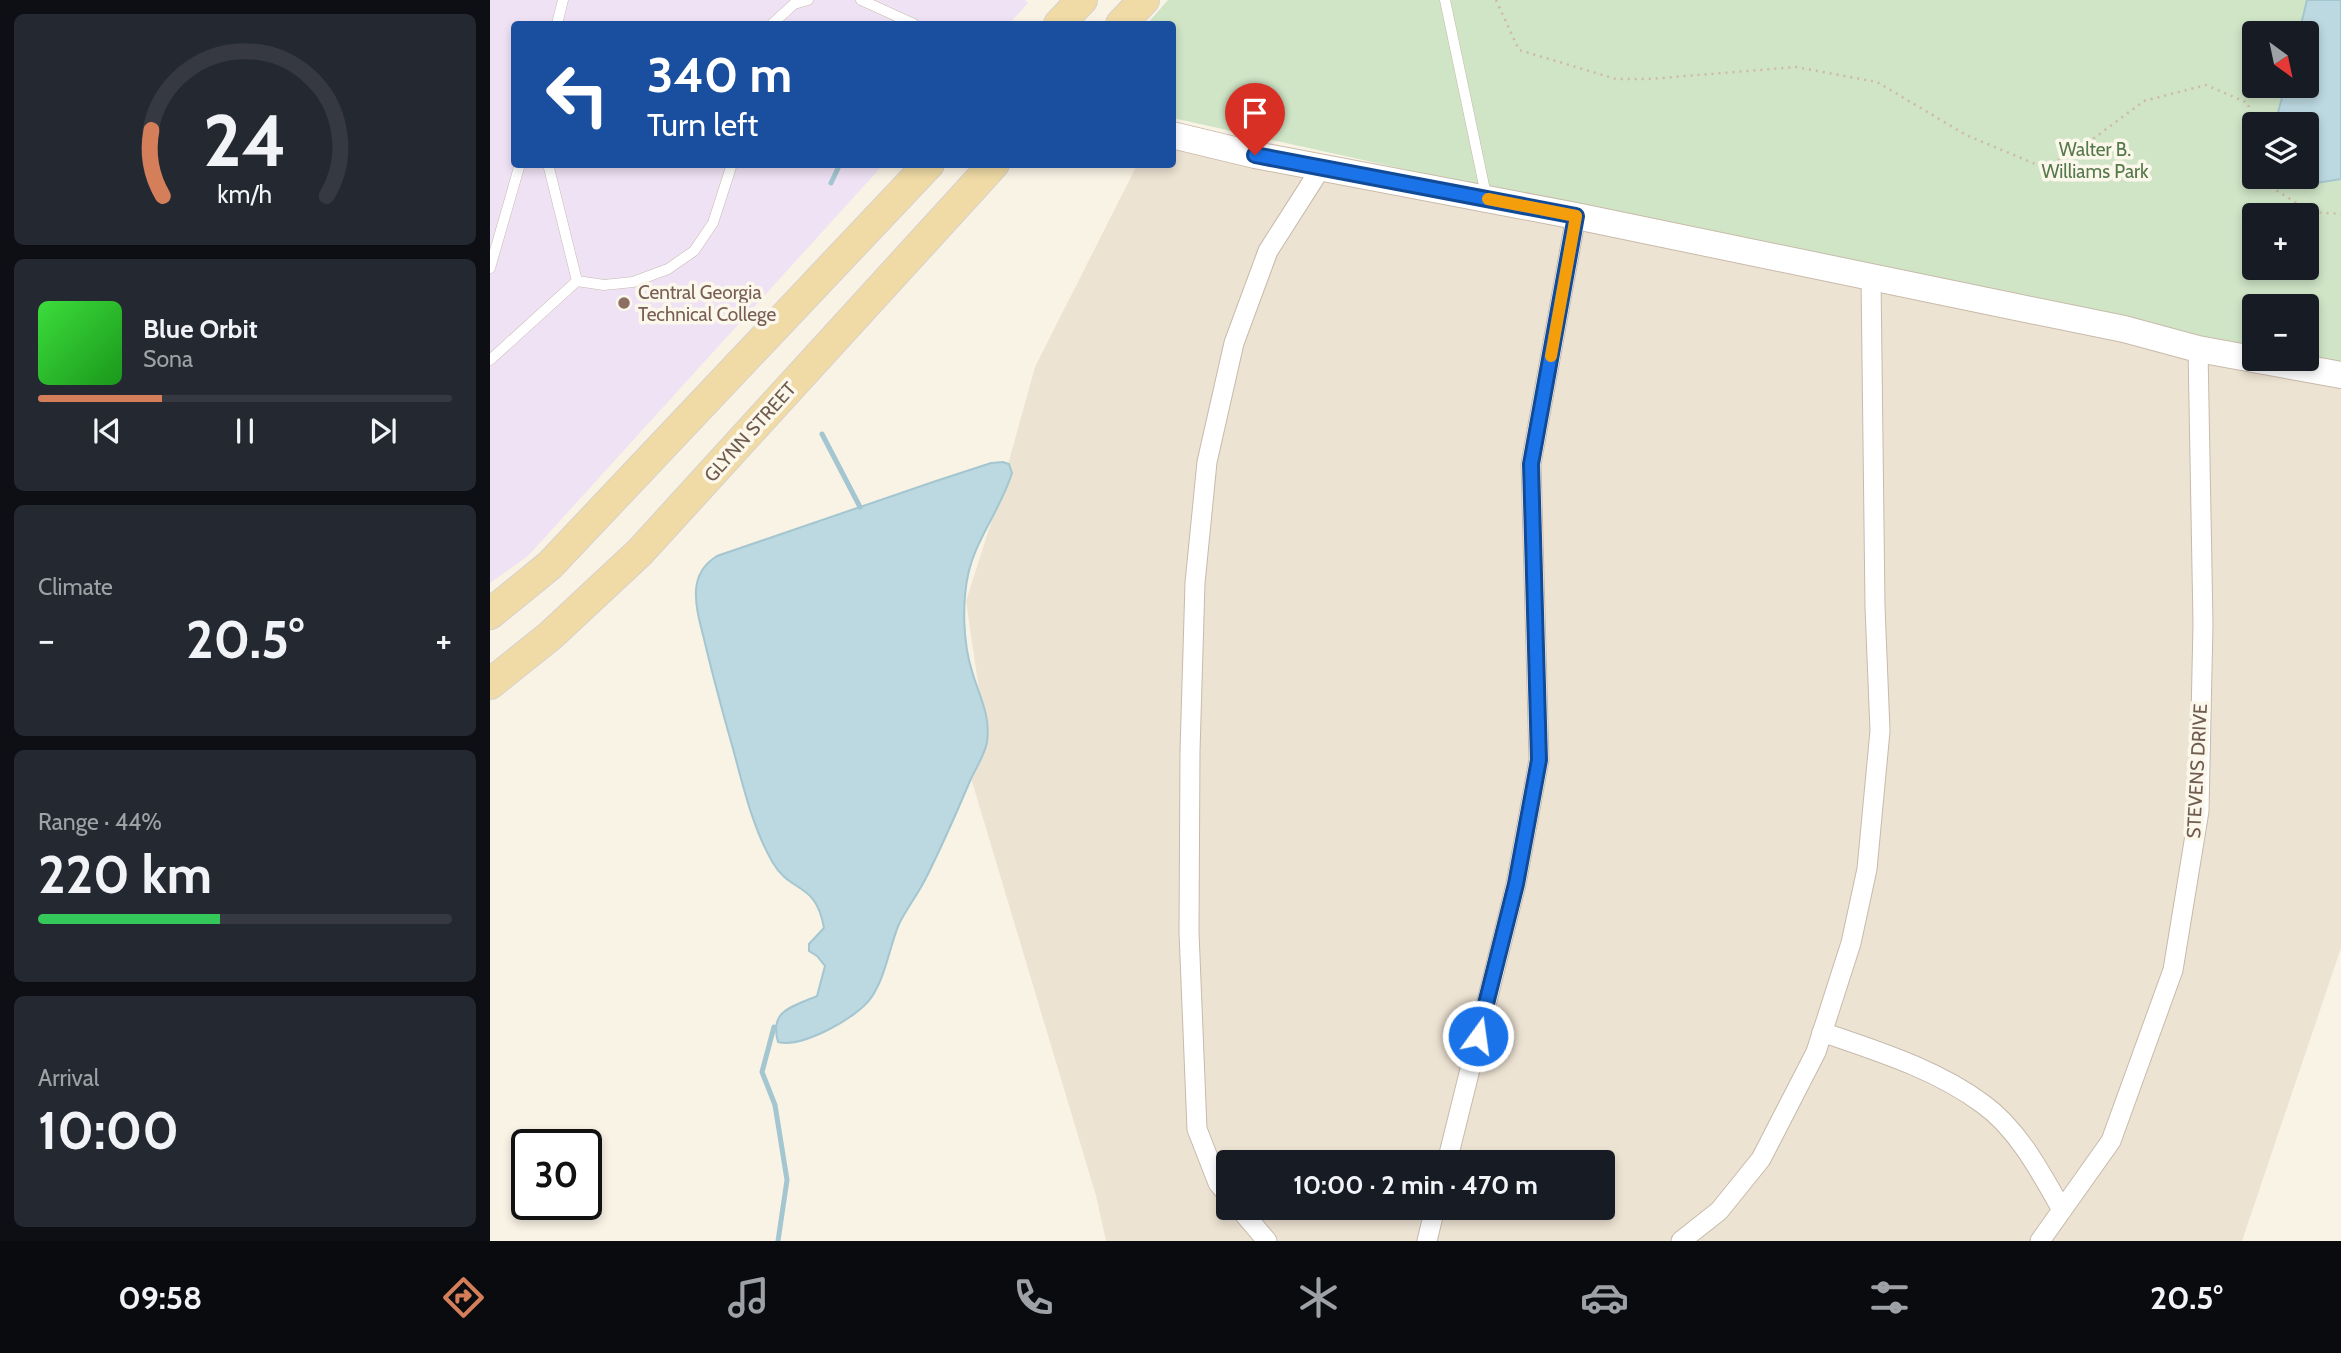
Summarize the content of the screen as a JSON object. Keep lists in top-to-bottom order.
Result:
{
  "streets": {
    "main road": ["GLYNN STREET"],
    "street": ["STEVENS DRIVE"]
  },
  "parks": ["Walter B. Williams Park"],
  "places": ["Central Georgia Technical College"],
  "north": "bottom right",
  "page": {
    "map_buttons": ["+", "−"],
    "turn": ["340 m", "Turn left"],
    "song": ["Blue Orbit", "Sona"],
    "tile": [
      "Climate",
      ["Range · 44%", "220 km"],
      ["Arrival", "10:00"]
    ],
    "heat": ["−", "20.5°", "+"],
    "limit": "30",
    "trip": "10:00 · 2 min · 470 m",
    "tabs": ["09:58", "20.5°"],
    "gauge": ["24", "km/h"]
  }
}
